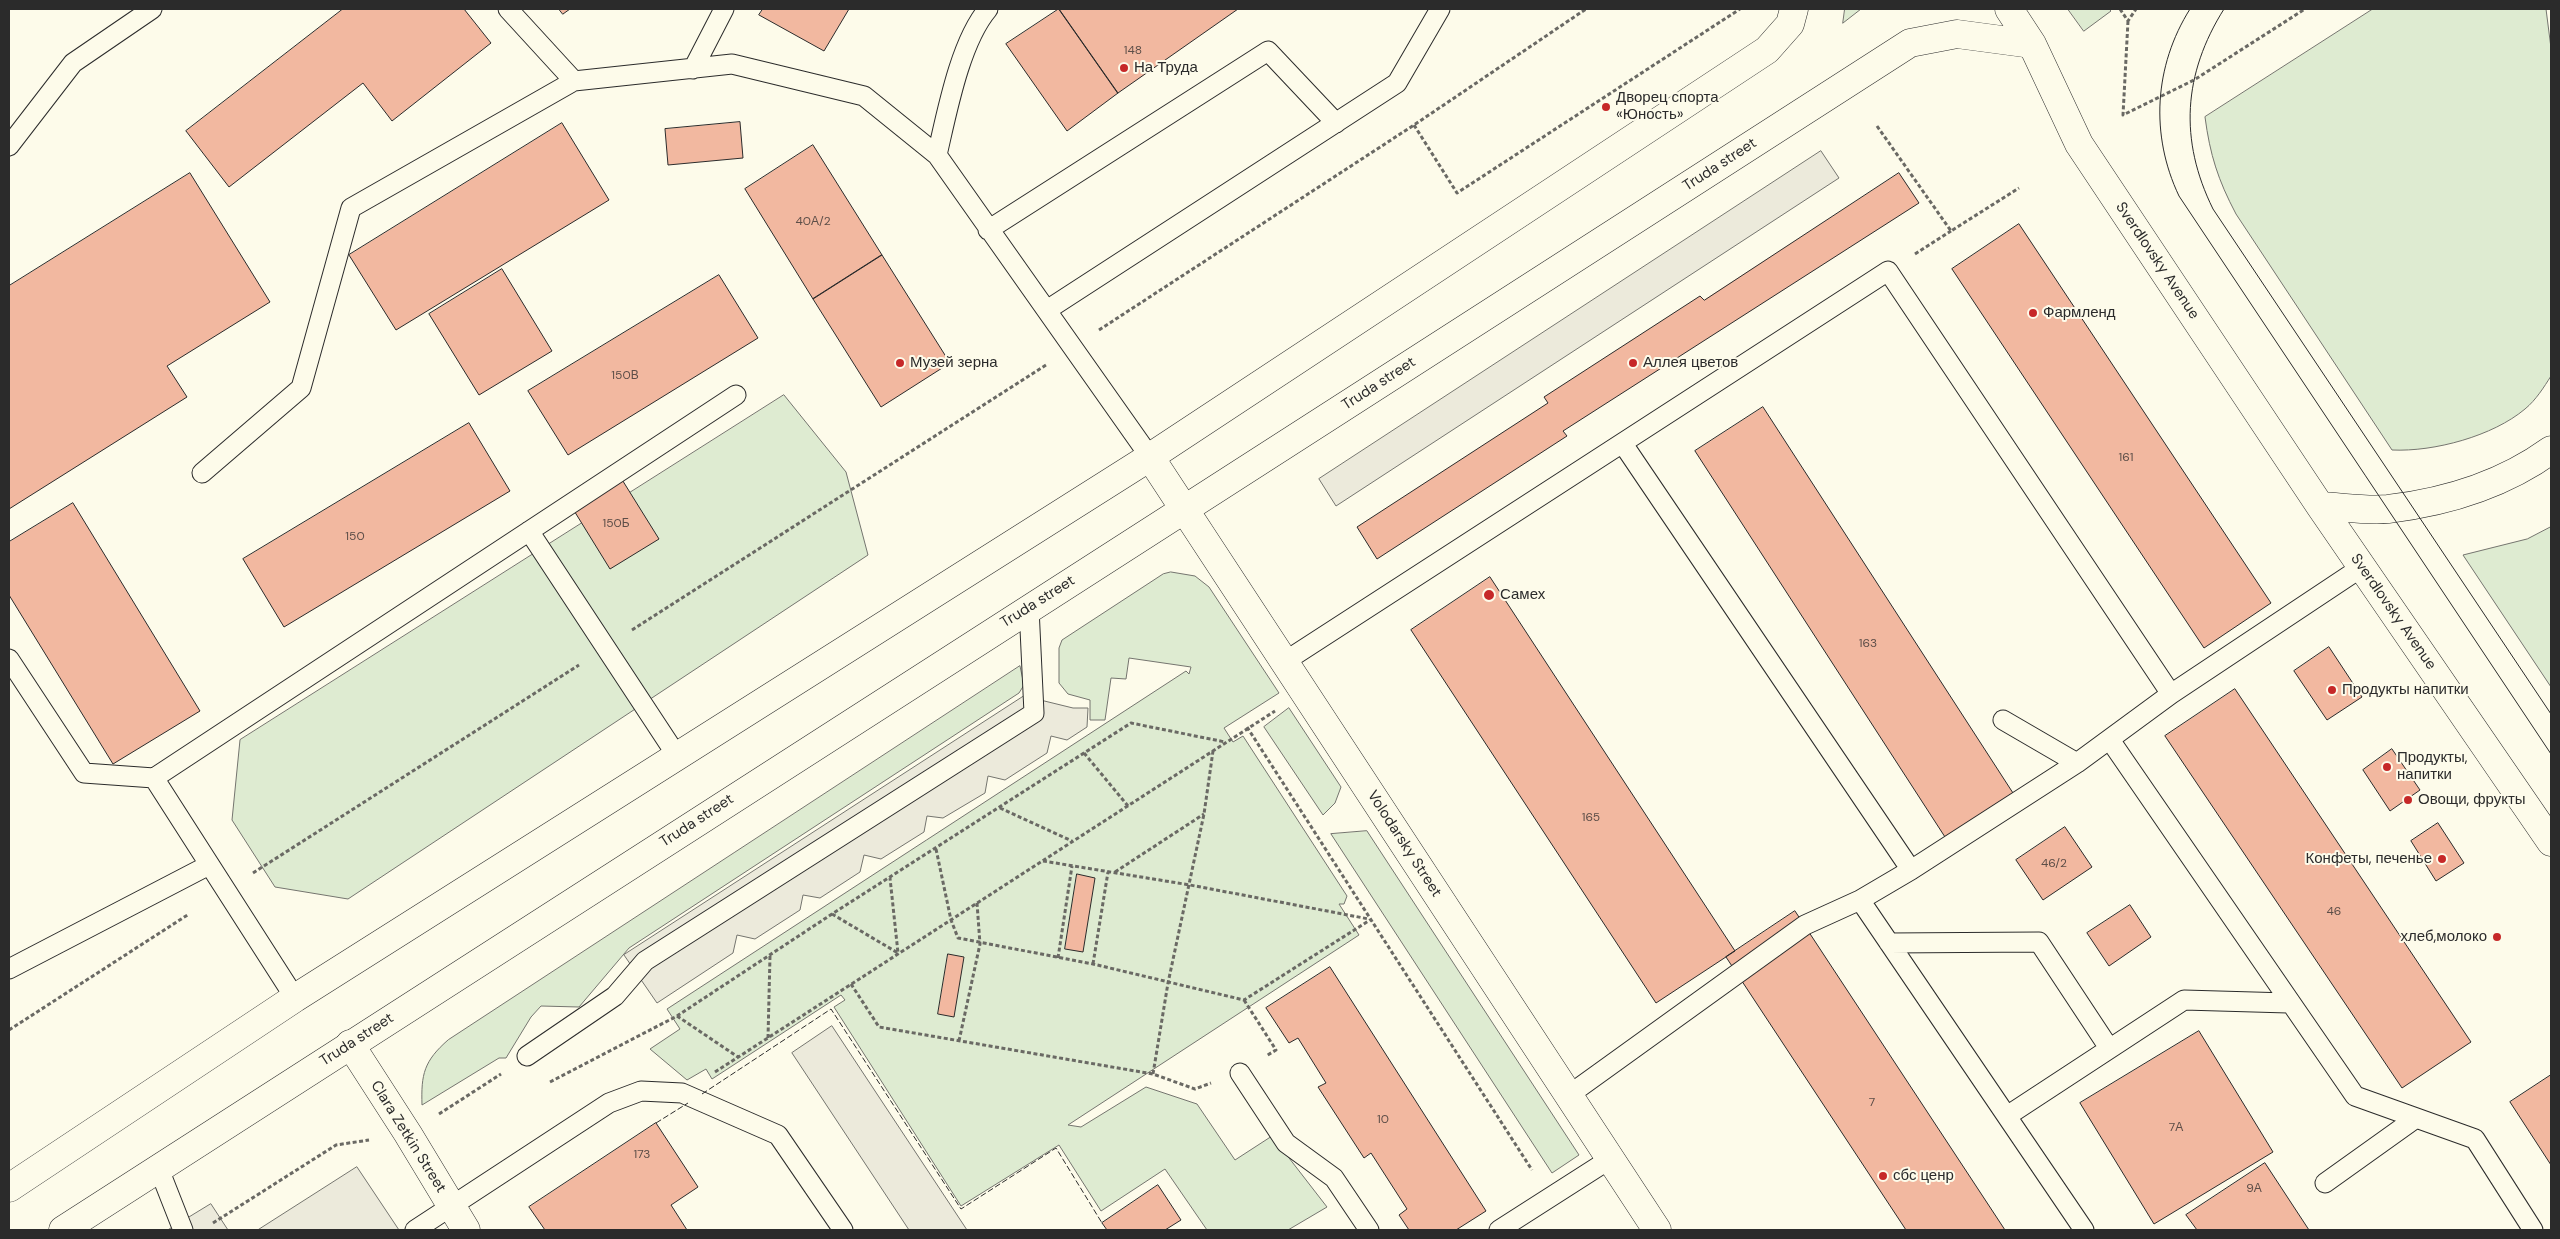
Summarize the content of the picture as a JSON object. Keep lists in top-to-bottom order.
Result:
{
  "streets": {
    "main road": [
      "Truda street",
      "Sverdlovsky Avenue",
      "Volodarsky Street",
      "Clara Zetkin Street"
    ]
  },
  "crossings": [
    ["Truda street", "Sverdlovsky Avenue"],
    ["Truda street", "Volodarsky Street"],
    ["Truda street", "Clara Zetkin Street"]
  ],
  "places": [
    "На Труда",
    "Дворец спорта «Юность»",
    "Фармленд",
    "Музей зерна",
    "Аллея цветов",
    "Самех",
    "Продукты напитки",
    "Продукты, напитки",
    "Овощи, фрукты",
    "Конфеты, печенье",
    "хлеб,молоко",
    "сбс ценр"
  ],
  "house_numbers": [
    "148",
    "40А/2",
    "150В",
    "161",
    "150Б",
    "150",
    "163",
    "165",
    "46/2",
    "46",
    "7",
    "10",
    "7А",
    "173",
    "9А"
  ]
}
